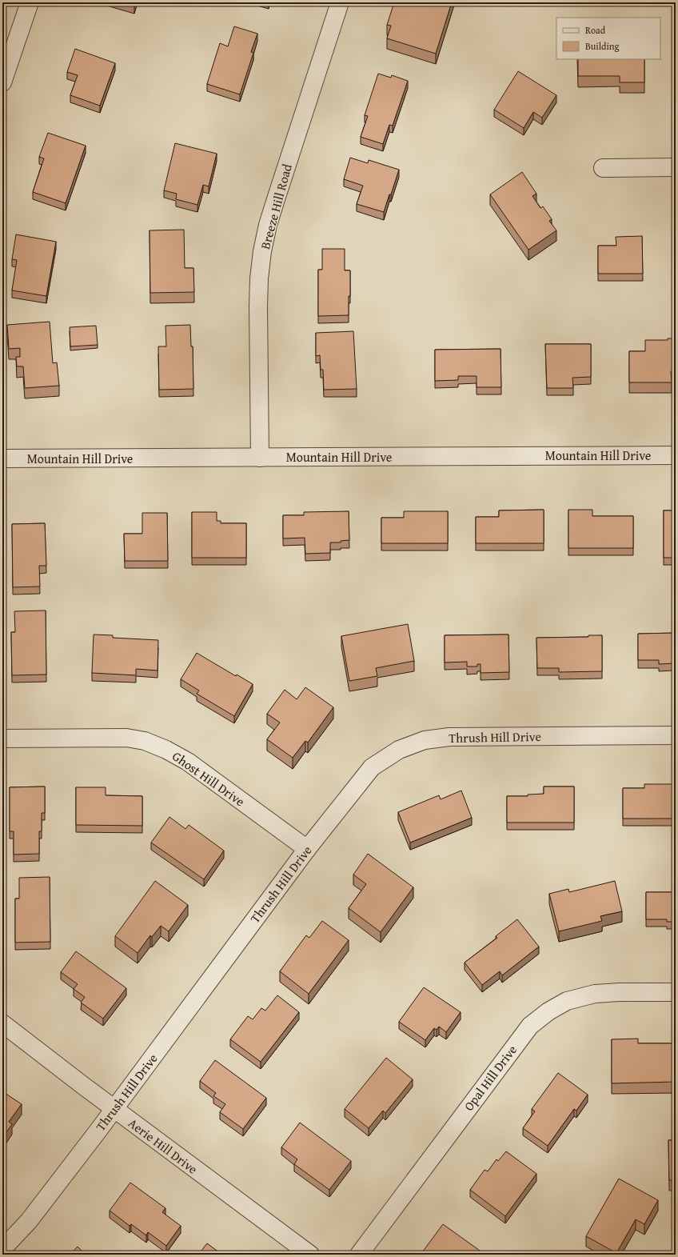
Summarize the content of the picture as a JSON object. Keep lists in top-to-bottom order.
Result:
{
  "streets": {
    "street": [
      "Breeze Hill Road",
      "Mountain Hill Drive",
      "Thrush Hill Drive",
      "Ghost Hill Drive",
      "Opal Hill Drive",
      "Aerie Hill Drive"
    ]
  },
  "crossings": [
    ["Breeze Hill Road", "Mountain Hill Drive"],
    ["Thrush Hill Drive", "Ghost Hill Drive"],
    ["Thrush Hill Drive", "Aerie Hill Drive"]
  ],
  "legend": ["Road", "Building"]
}
